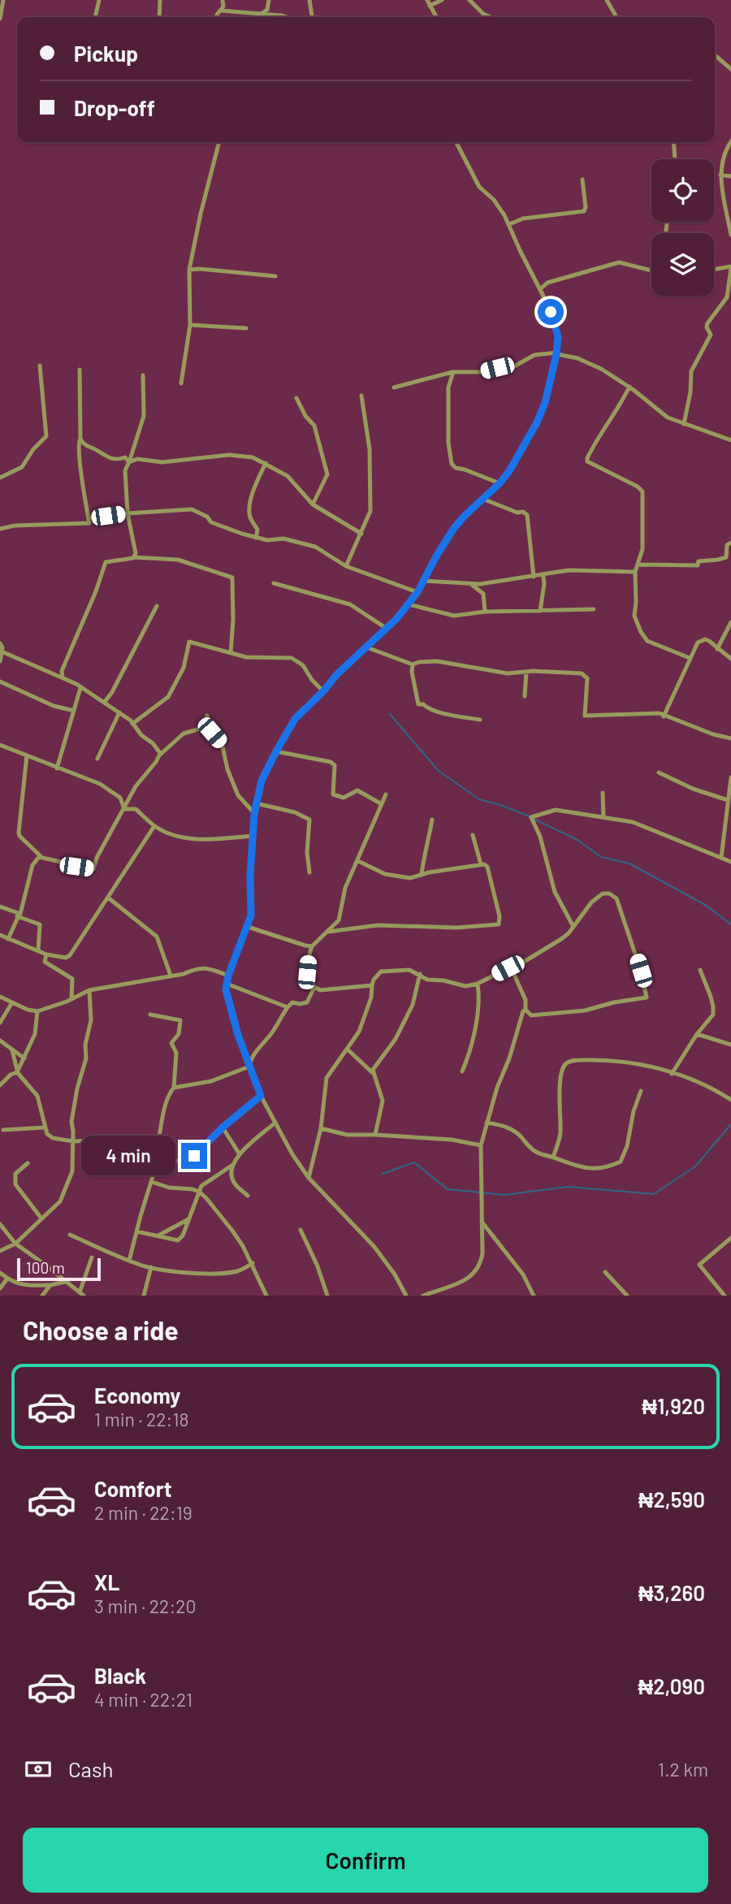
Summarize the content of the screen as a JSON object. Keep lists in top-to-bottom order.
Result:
{
  "scale_bar": "100 m",
  "page": {
    "banner": ["Pickup", "Drop-off"],
    "bubble": "4 min",
    "scale": "100 m",
    "heading": "Choose a ride",
    "list": [
      {
        "name": "Economy",
        "note": "1 min · 22:18",
        "value": "₦1,920"
      },
      {
        "name": "Comfort",
        "note": "2 min · 22:19",
        "value": "₦2,590"
      },
      {
        "name": "XL",
        "note": "3 min · 22:20",
        "value": "₦3,260"
      },
      {
        "name": "Black",
        "note": "4 min · 22:21",
        "value": "₦2,090"
      }
    ],
    "pay": ["Cash", "1.2 km"],
    "buttons": "Confirm"
  }
}
